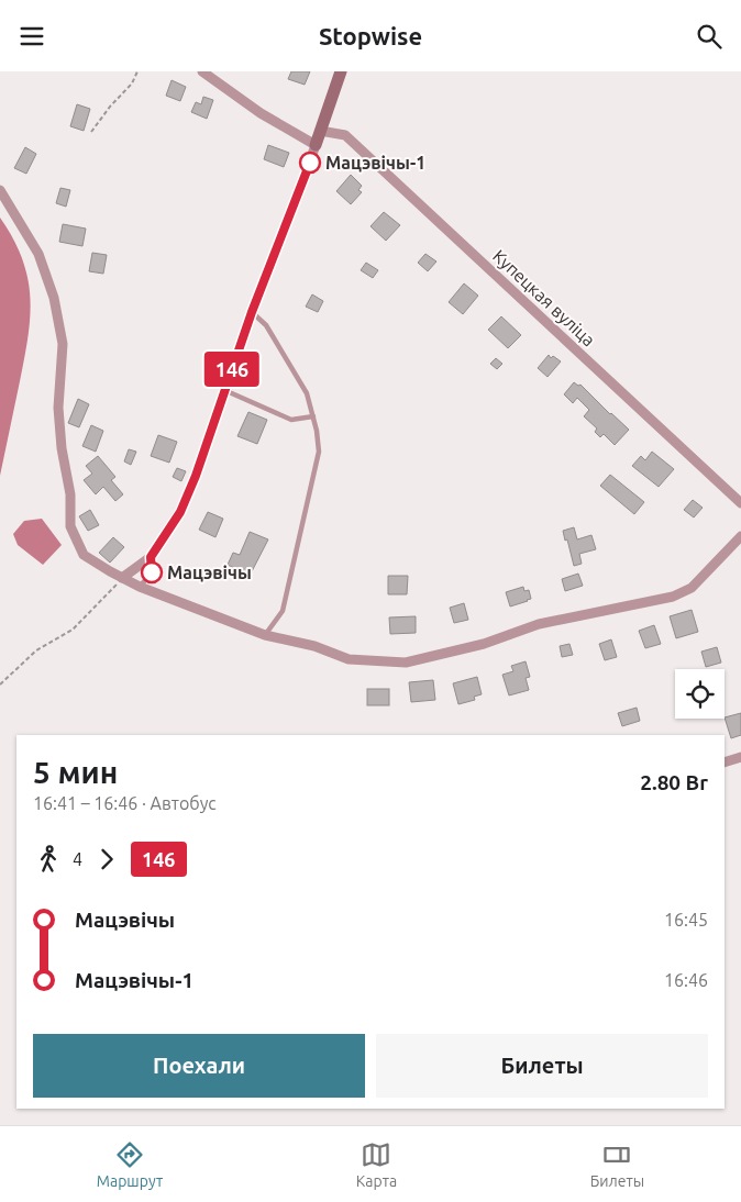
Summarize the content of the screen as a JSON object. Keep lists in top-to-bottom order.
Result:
{
  "streets": {
    "street": ["Купецкая вуліца"]
  },
  "places": ["Мацэвічы-1", "Мацэвічы"],
  "lines": ["bus line 146"],
  "page": {
    "header": "Stopwise",
    "on_map": "146",
    "heading": ["5 мин", "16:41 – 16:46 · Автобус", "2.80 Br"],
    "legs": ["4", "146"],
    "list": [
      {
        "name": "Мацэвічы",
        "value": "16:45"
      },
      {
        "name": "Мацэвічы-1",
        "value": "16:46"
      }
    ],
    "buttons": ["Поехали", "Билеты"],
    "tabs": ["Маршрут", "Карта", "Билеты"]
  }
}
